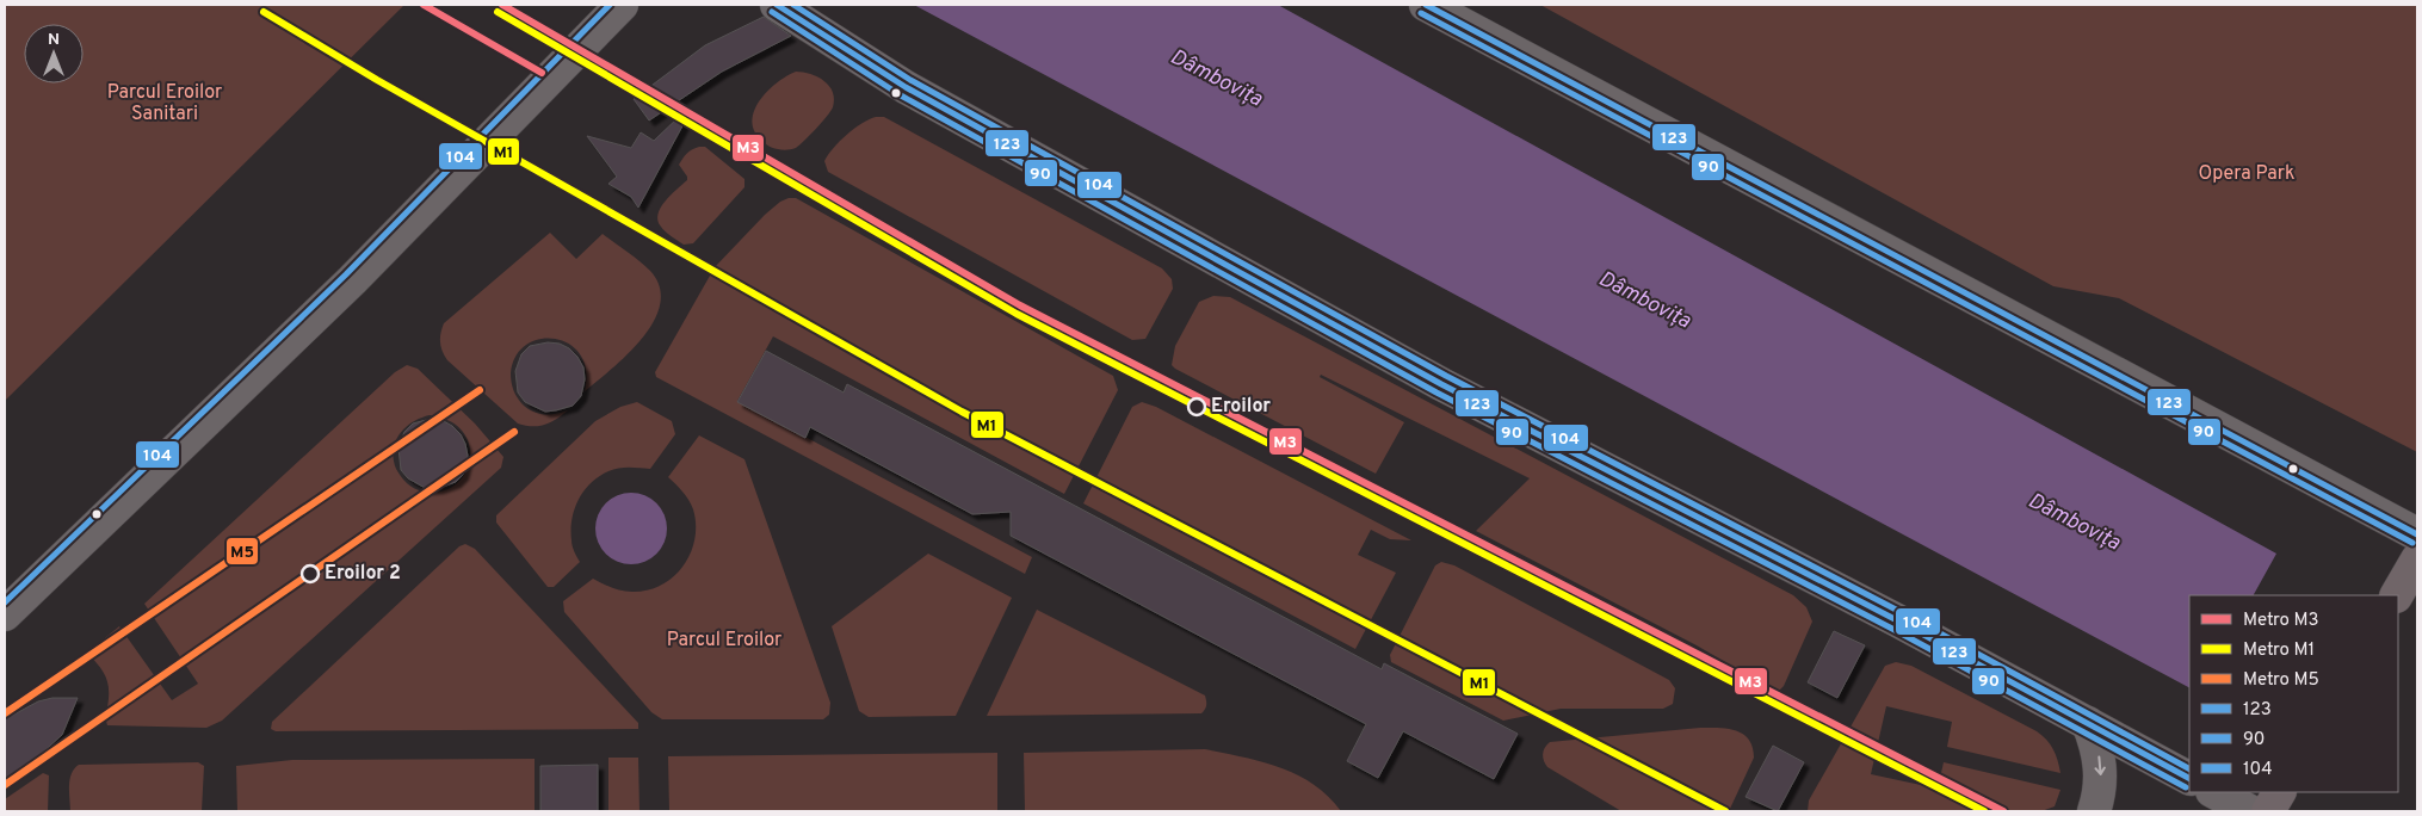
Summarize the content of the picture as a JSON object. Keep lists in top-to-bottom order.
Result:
{
  "water": ["Dâmbovița"],
  "parks": ["Parcul Eroilor Sanitari", "Opera Park", "Parcul Eroilor"],
  "places": ["Eroilor", "Eroilor 2"],
  "lines": [
    "metro line M3",
    "transit line 123",
    "transit line 104",
    "metro line M1",
    "transit line 90",
    "metro line M5"
  ],
  "legend": [
    "Metro M3",
    "Metro M1",
    "Metro M5",
    "123",
    "90",
    "104"
  ],
  "north": "top"
}
